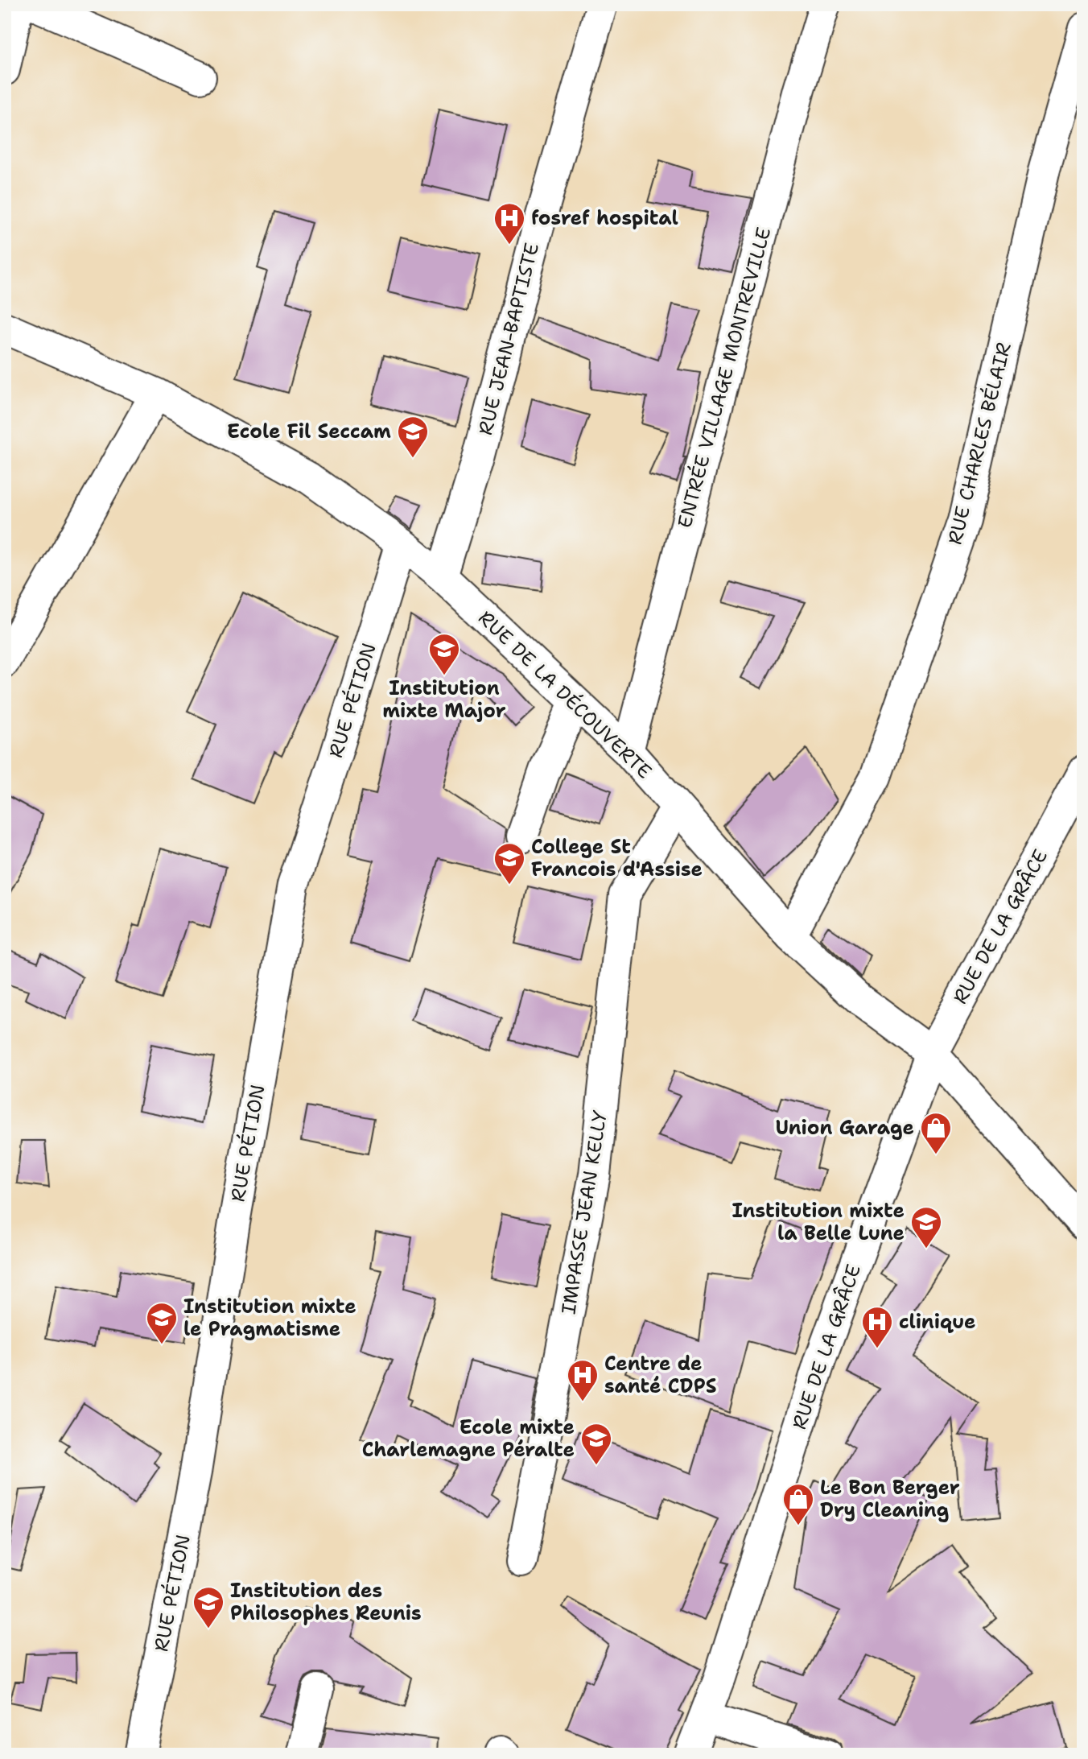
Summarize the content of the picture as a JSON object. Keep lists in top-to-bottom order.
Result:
{
  "streets": {
    "street": [
      "RUE JEAN-BAPTISTE",
      "ENTRÉE VILLAGE MONTREVILLE",
      "RUE CHARLES BÉLAIR",
      "RUE DE LA DÉCOUVERTE",
      "RUE PÉTION",
      "RUE DE LA GRÂCE",
      "IMPASSE JEAN KELLY"
    ]
  },
  "crossings": [
    ["RUE JEAN-BAPTISTE", "RUE DE LA DÉCOUVERTE"],
    ["ENTRÉE VILLAGE MONTREVILLE", "RUE DE LA DÉCOUVERTE"],
    ["RUE CHARLES BÉLAIR", "RUE DE LA DÉCOUVERTE"],
    ["RUE DE LA DÉCOUVERTE", "RUE PÉTION"],
    ["RUE DE LA DÉCOUVERTE", "RUE DE LA GRÂCE"],
    ["RUE DE LA DÉCOUVERTE", "IMPASSE JEAN KELLY"]
  ],
  "places": {
    "hospital": ["fosref hospital", "clinique", "Centre de santé CDPS"],
    "school or university": [
      "Ecole Fil Seccam",
      "Institution mixte Major",
      "College St Francois d'Assise",
      "Institution mixte la Belle Lune",
      "Institution mixte le Pragmatisme",
      "Ecole mixte Charlemagne Péralte",
      "Institution des Philosophes Reunis"
    ],
    "shop": ["Union Garage", "Le Bon Berger Dry Cleaning"]
  }
}
